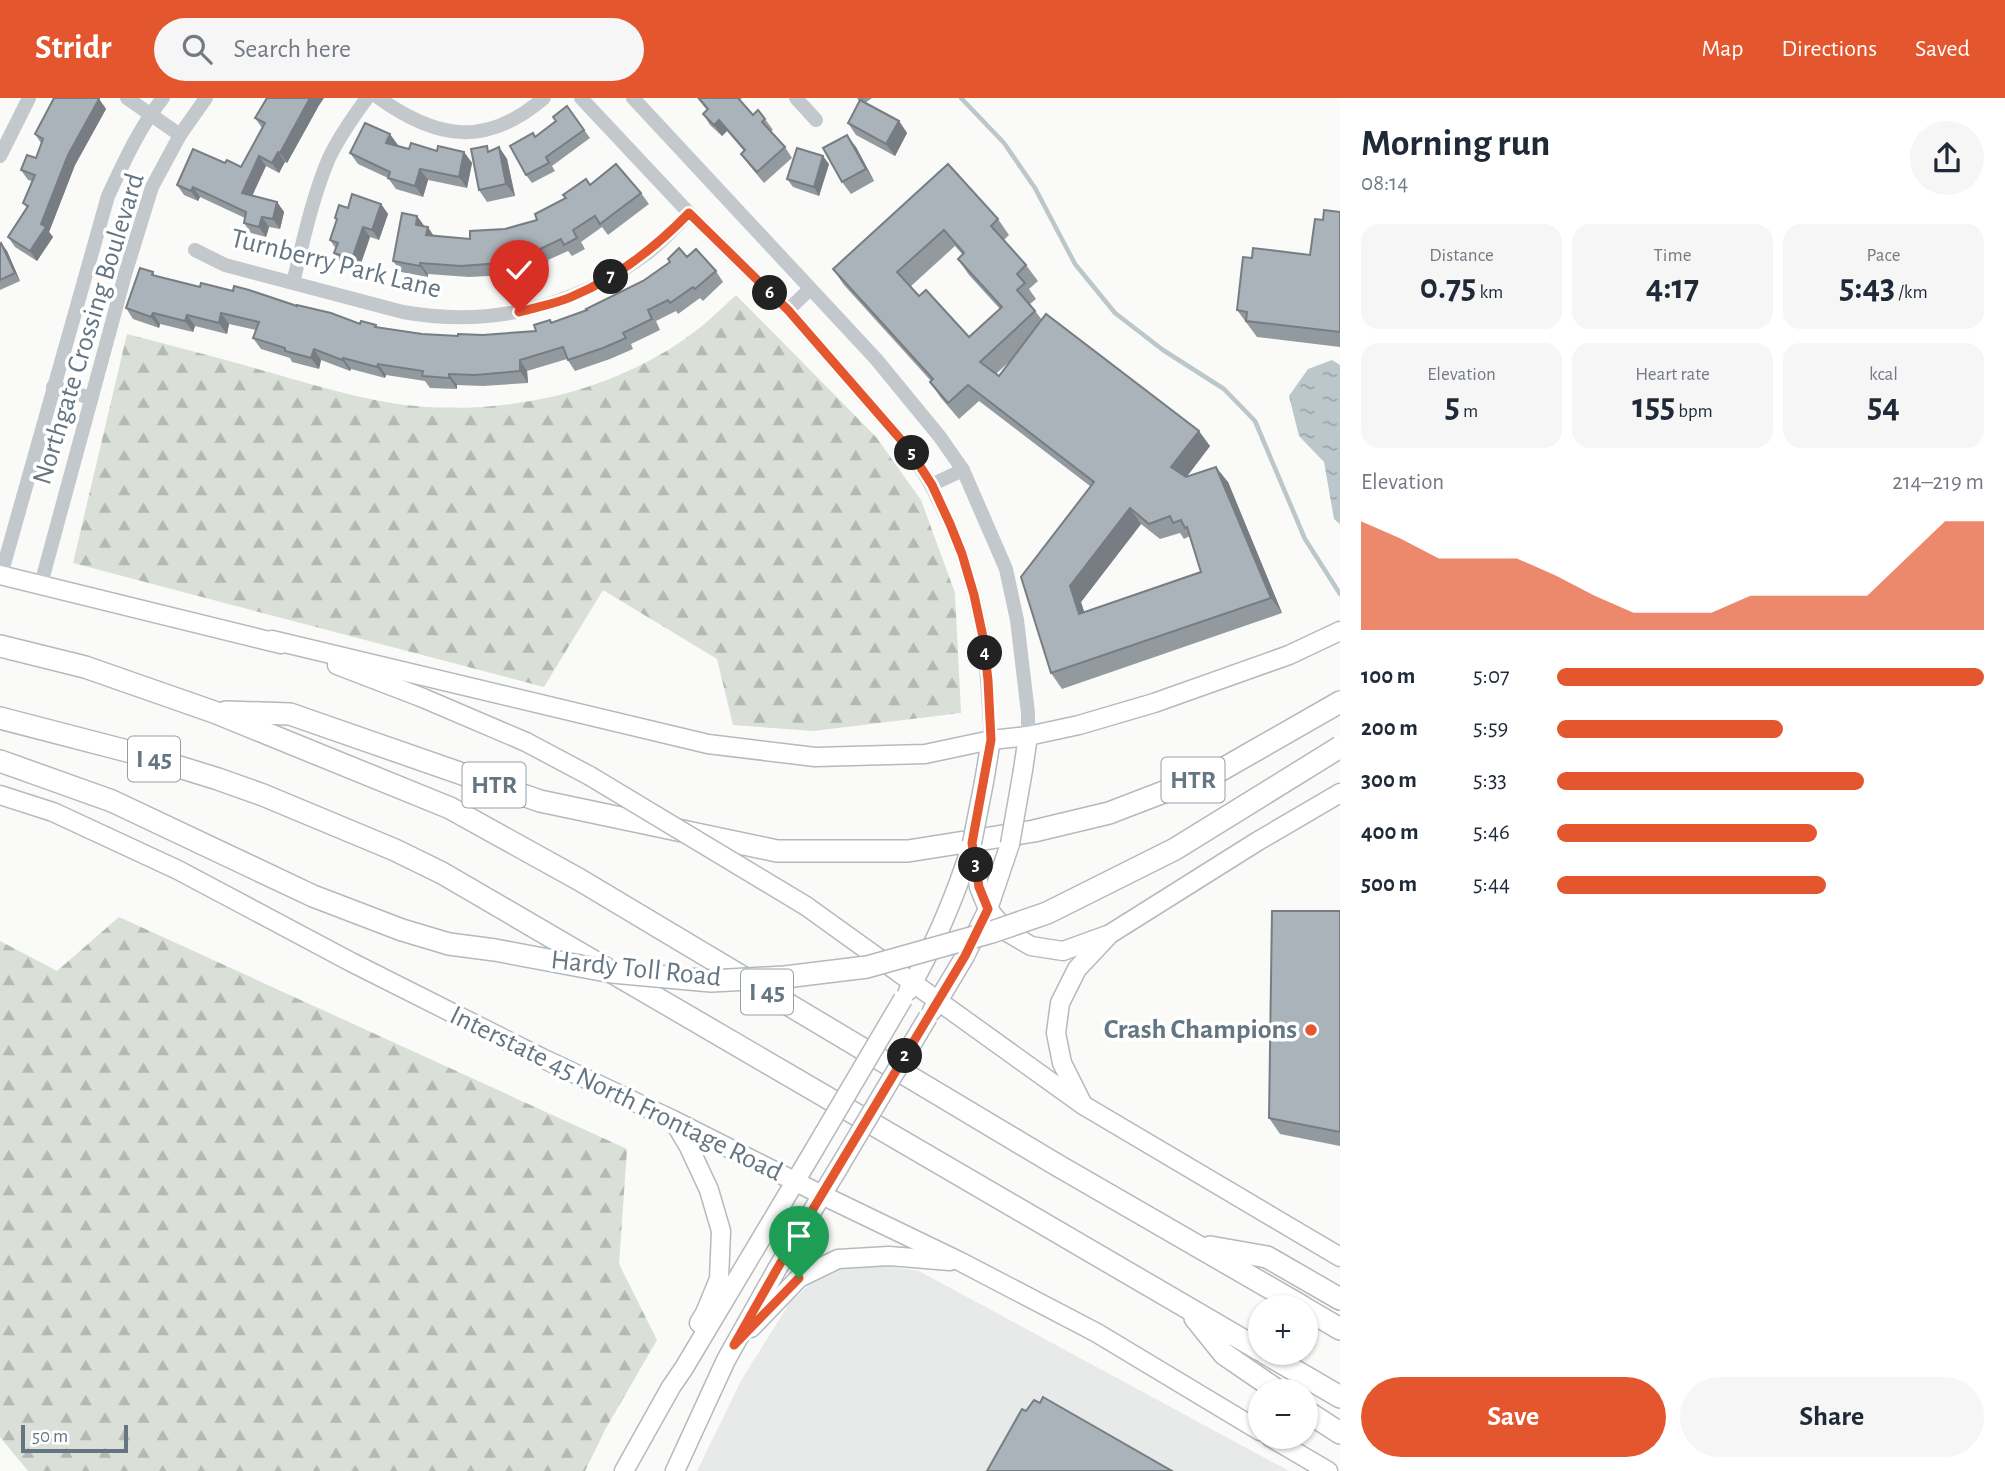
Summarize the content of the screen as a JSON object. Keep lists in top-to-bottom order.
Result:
{
  "streets": {
    "highway": ["I 45", "HTR", "Hardy Toll Road"],
    "main road": ["Interstate 45 North Frontage Road"],
    "street": ["Turnberry Park Lane", "Northgate Crossing Boulevard"]
  },
  "crossings": [
    ["I 45", "HTR"]
  ],
  "places": ["Crash Champions"],
  "scale_bar": "50 m",
  "page": {
    "header": "Stridr",
    "search": "Search here",
    "nav": ["Map", "Directions", "Saved"],
    "heading": ["Morning run", "08:14"],
    "stats": [
      ["Distance", "0.75 km"],
      ["Time", "4:17"],
      ["Pace", "5:43 /km"],
      ["Elevation", "5 m"],
      ["Heart rate", "155 bpm"],
      ["kcal", "54"]
    ],
    "pins": [
      "7",
      "6",
      "5",
      "4",
      "3",
      "2"
    ],
    "chart": ["Elevation", "214–219 m"],
    "list": [
      {
        "name": "100 m",
        "note": "5:07"
      },
      {
        "name": "200 m",
        "note": "5:59"
      },
      {
        "name": "300 m",
        "note": "5:33"
      },
      {
        "name": "400 m",
        "note": "5:46"
      },
      {
        "name": "500 m",
        "note": "5:44"
      }
    ],
    "map_buttons": ["+", "−"],
    "buttons": ["Save", "Share"],
    "scale": "50 m"
  }
}
